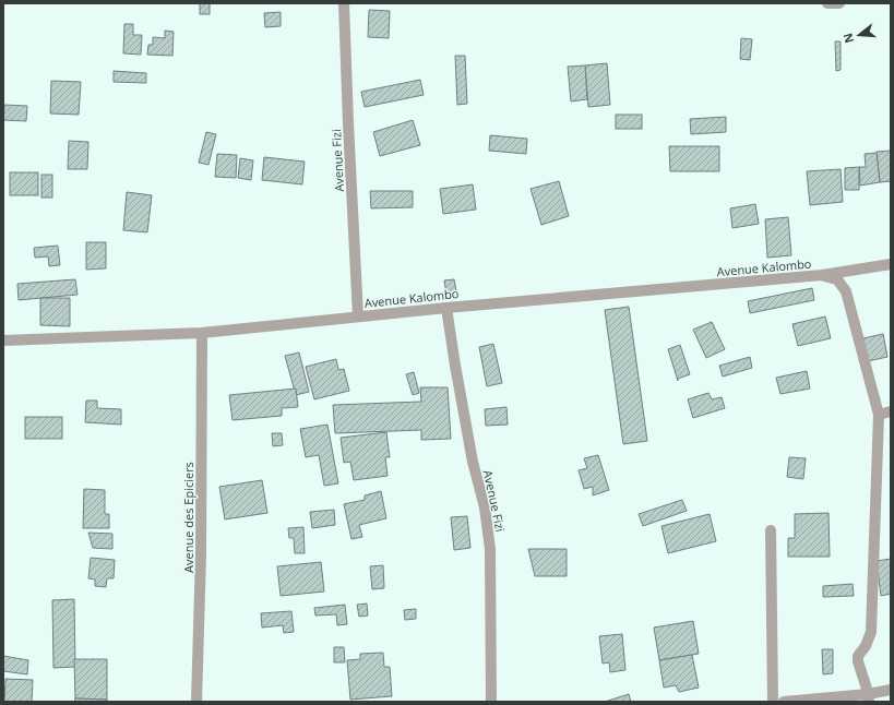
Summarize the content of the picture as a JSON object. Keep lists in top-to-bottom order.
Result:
{
  "streets": {
    "street": ["Avenue Fizi", "Avenue Kalombo", "Avenue des Epiciers"]
  },
  "crossings": [
    ["Avenue Fizi", "Avenue Kalombo"],
    ["Avenue Kalombo", "Avenue des Epiciers"]
  ],
  "north": "left"
}
